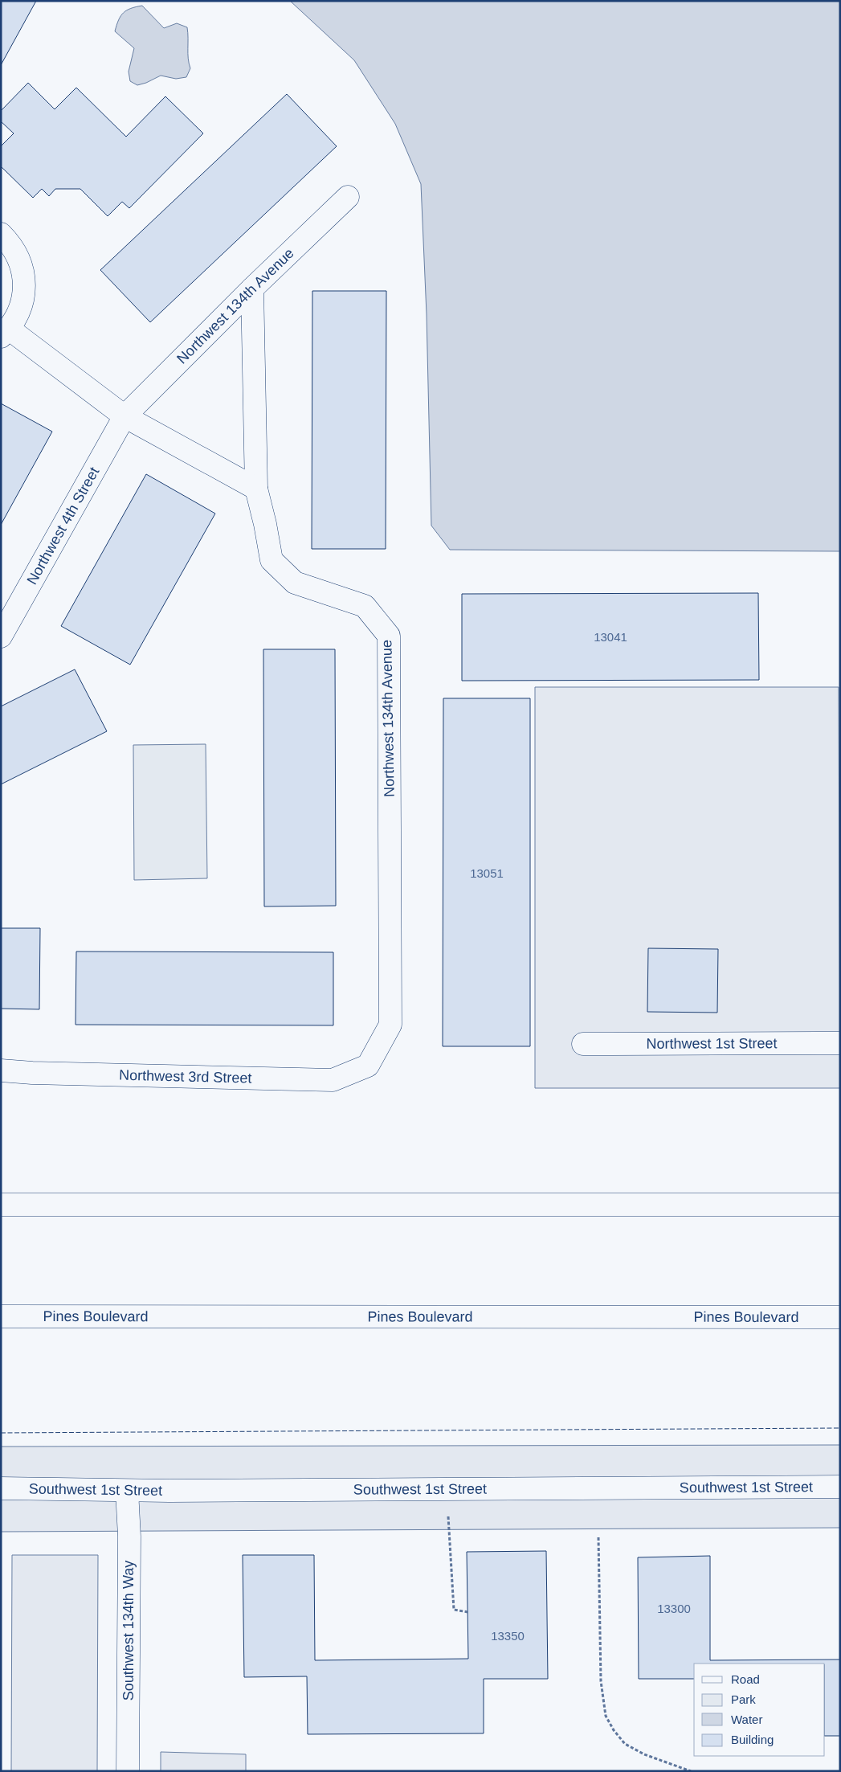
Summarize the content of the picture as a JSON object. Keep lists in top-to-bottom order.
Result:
{
  "streets": {
    "main road": [
      "Northwest 134th Avenue",
      "Northwest 4th Street",
      "Northwest 1st Street",
      "Northwest 3rd Street",
      "Pines Boulevard",
      "Southwest 1st Street",
      "Southwest 134th Way"
    ]
  },
  "crossings": [
    ["Northwest 134th Avenue", "Northwest 4th Street"],
    ["Northwest 134th Avenue", "Northwest 3rd Street"],
    ["Southwest 1st Street", "Southwest 134th Way"]
  ],
  "house_numbers": [
    "13041",
    "13051",
    "13300",
    "13350"
  ],
  "legend": [
    "Road",
    "Park",
    "Water",
    "Building"
  ]
}
